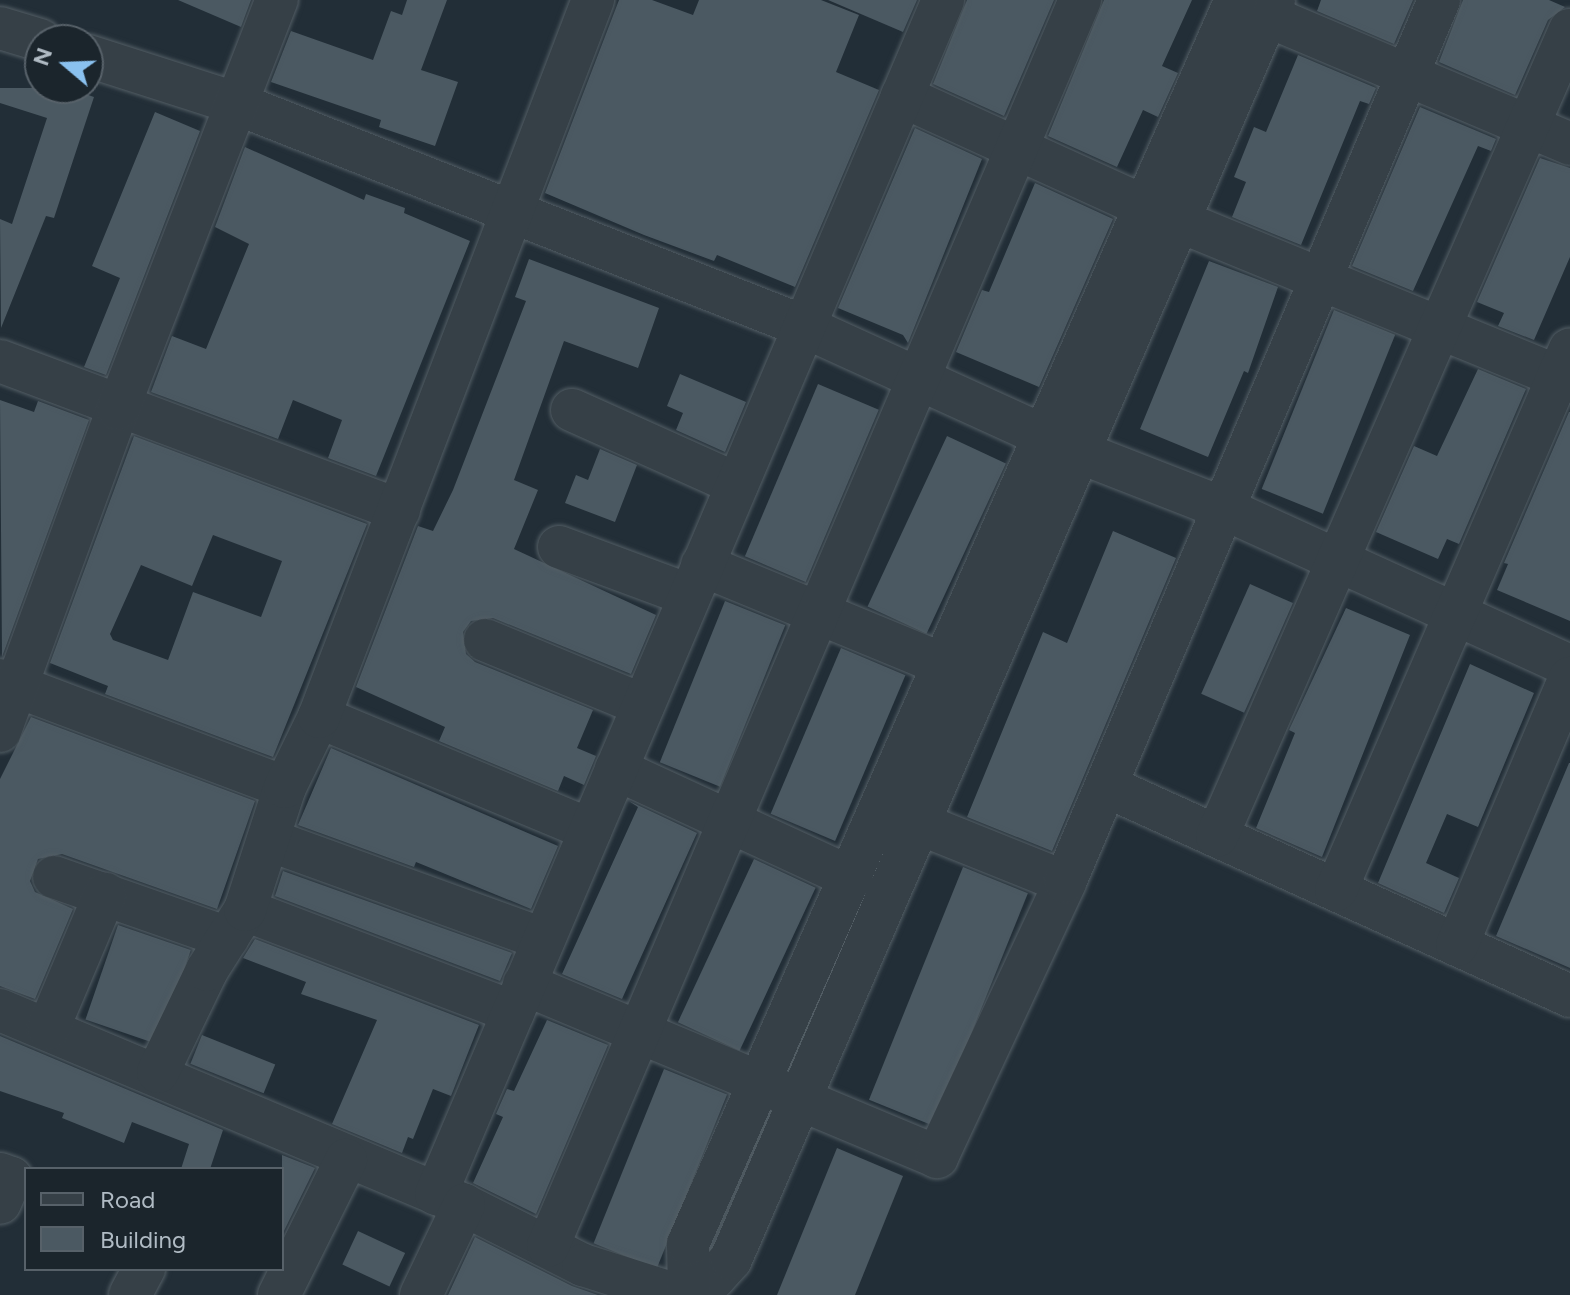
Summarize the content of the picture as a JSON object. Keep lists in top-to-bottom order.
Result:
{
  "legend": ["Road", "Building"],
  "north": "left"
}
